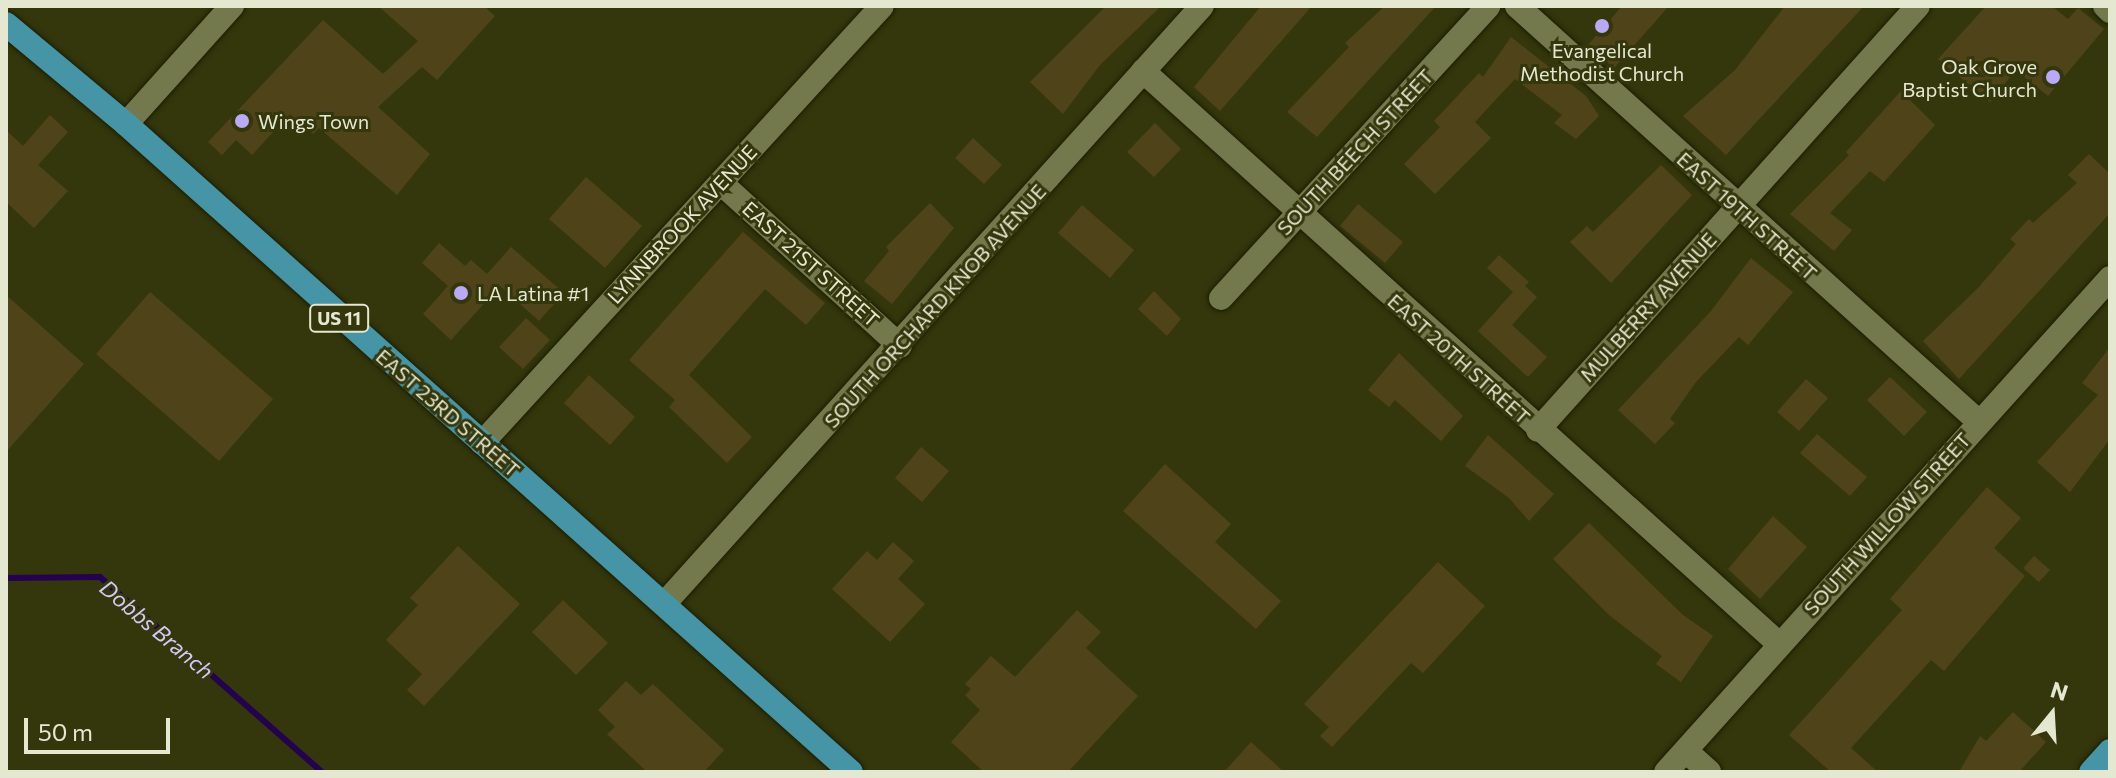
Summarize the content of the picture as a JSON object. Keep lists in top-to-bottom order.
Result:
{
  "streets": {
    "main road": ["US 11", "EAST 23RD STREET"],
    "street": [
      "SOUTH BEECH STREET",
      "EAST 19TH STREET",
      "LYNNBROOK AVENUE",
      "EAST 21ST STREET",
      "SOUTH ORCHARD KNOB AVENUE",
      "MULBERRY AVENUE",
      "EAST 20TH STREET",
      "SOUTH WILLOW STREET"
    ]
  },
  "crossings": [
    ["SOUTH BEECH STREET", "EAST 20TH STREET"],
    ["EAST 19TH STREET", "MULBERRY AVENUE"],
    ["EAST 19TH STREET", "SOUTH WILLOW STREET"],
    ["LYNNBROOK AVENUE", "EAST 21ST STREET"],
    ["LYNNBROOK AVENUE", "EAST 23RD STREET"],
    ["EAST 21ST STREET", "SOUTH ORCHARD KNOB AVENUE"],
    ["SOUTH ORCHARD KNOB AVENUE", "EAST 20TH STREET"],
    ["SOUTH ORCHARD KNOB AVENUE", "EAST 23RD STREET"],
    ["MULBERRY AVENUE", "EAST 20TH STREET"],
    ["EAST 20TH STREET", "SOUTH WILLOW STREET"]
  ],
  "water": ["Dobbs Branch"],
  "places": [
    "Evangelical Methodist Church",
    "Oak Grove Baptist Church",
    "Wings Town",
    "LA Latina #1"
  ],
  "scale_bar": "50 m",
  "north": "top"
}
